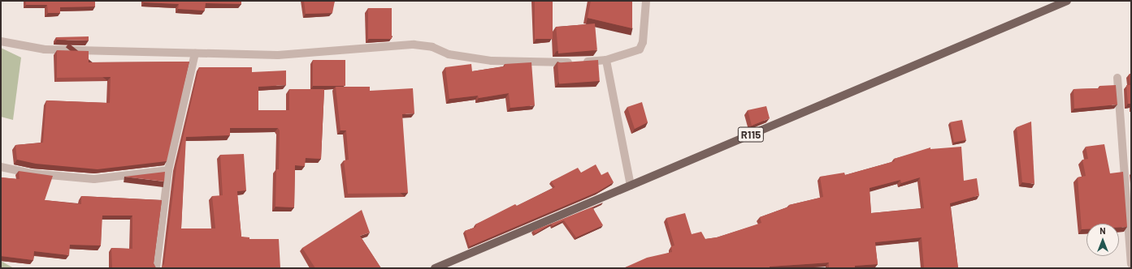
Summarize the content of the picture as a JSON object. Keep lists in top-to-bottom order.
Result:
{
  "streets": {
    "main road": ["R115"]
  },
  "north": "top"
}
